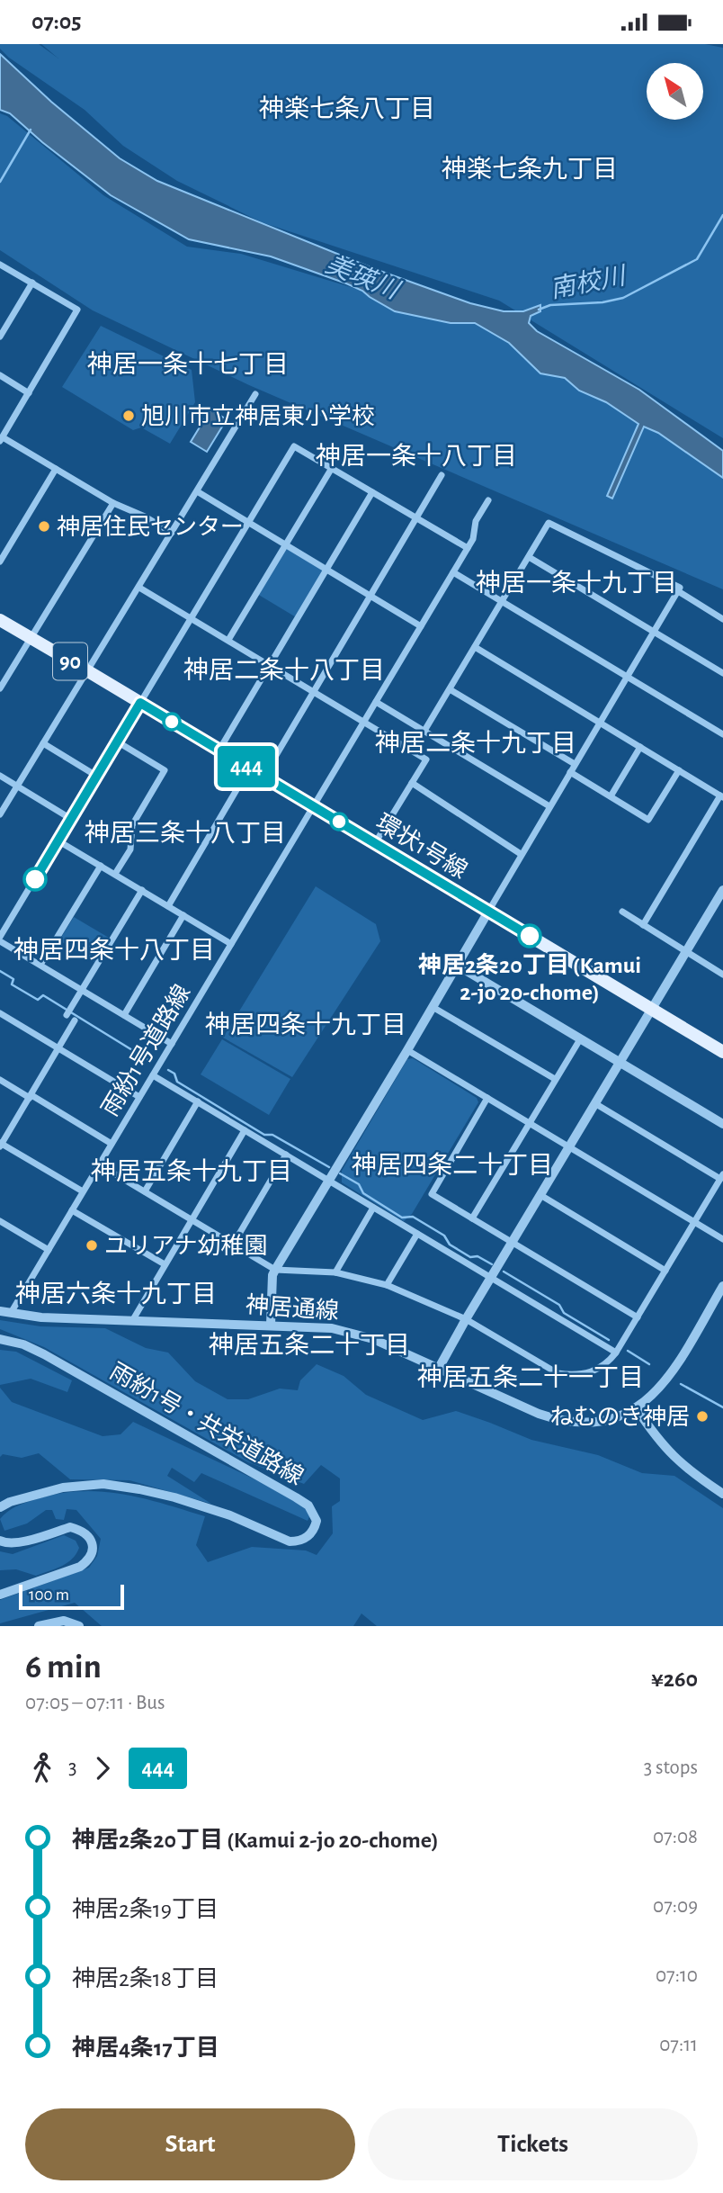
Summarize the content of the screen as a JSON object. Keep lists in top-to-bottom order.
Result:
{
  "streets": {
    "main road": ["90", "環状1号線"],
    "street": ["雨紛1号道路線", "神居通線", "雨紛1号・共栄道路線"]
  },
  "crossings": [
    ["環状1号線", "雨紛1号道路線"],
    ["雨紛1号道路線", "神居通線"]
  ],
  "districts": [
    "神楽七条八丁目",
    "神楽七条九丁目",
    "神居一条十七丁目",
    "神居一条十八丁目",
    "神居一条十九丁目",
    "神居二条十八丁目",
    "神居二条十九丁目",
    "神居三条十八丁目",
    "神居四条十八丁目",
    "神居四条十九丁目",
    "神居四条二十丁目",
    "神居五条十九丁目",
    "神居六条十九丁目",
    "神居五条二十丁目",
    "神居五条二十一丁目"
  ],
  "water": ["美瑛川", "南校川"],
  "places": [
    "旭川市立神居東小学校",
    "神居住民センター",
    "神居2条20丁目 (Kamui 2-jo 20-chome)",
    "ユリアナ幼稚園",
    "ねむのき神居"
  ],
  "lines": ["bus line 444"],
  "scale_bar": "100 m",
  "north": "top left",
  "page": {
    "status": "07:05",
    "on_map": "444",
    "scale": "100 m",
    "heading": ["6 min", "07:05 – 07:11 · Bus", "¥260"],
    "legs": ["3", "444", "3 stops"],
    "list": [
      {
        "name": "神居2条20丁目 (Kamui 2-jo 20-chome)",
        "value": "07:08"
      },
      {
        "name": "神居2条19丁目",
        "value": "07:09"
      },
      {
        "name": "神居2条18丁目",
        "value": "07:10"
      },
      {
        "name": "神居4条17丁目",
        "value": "07:11"
      }
    ],
    "buttons": ["Start", "Tickets"]
  }
}
